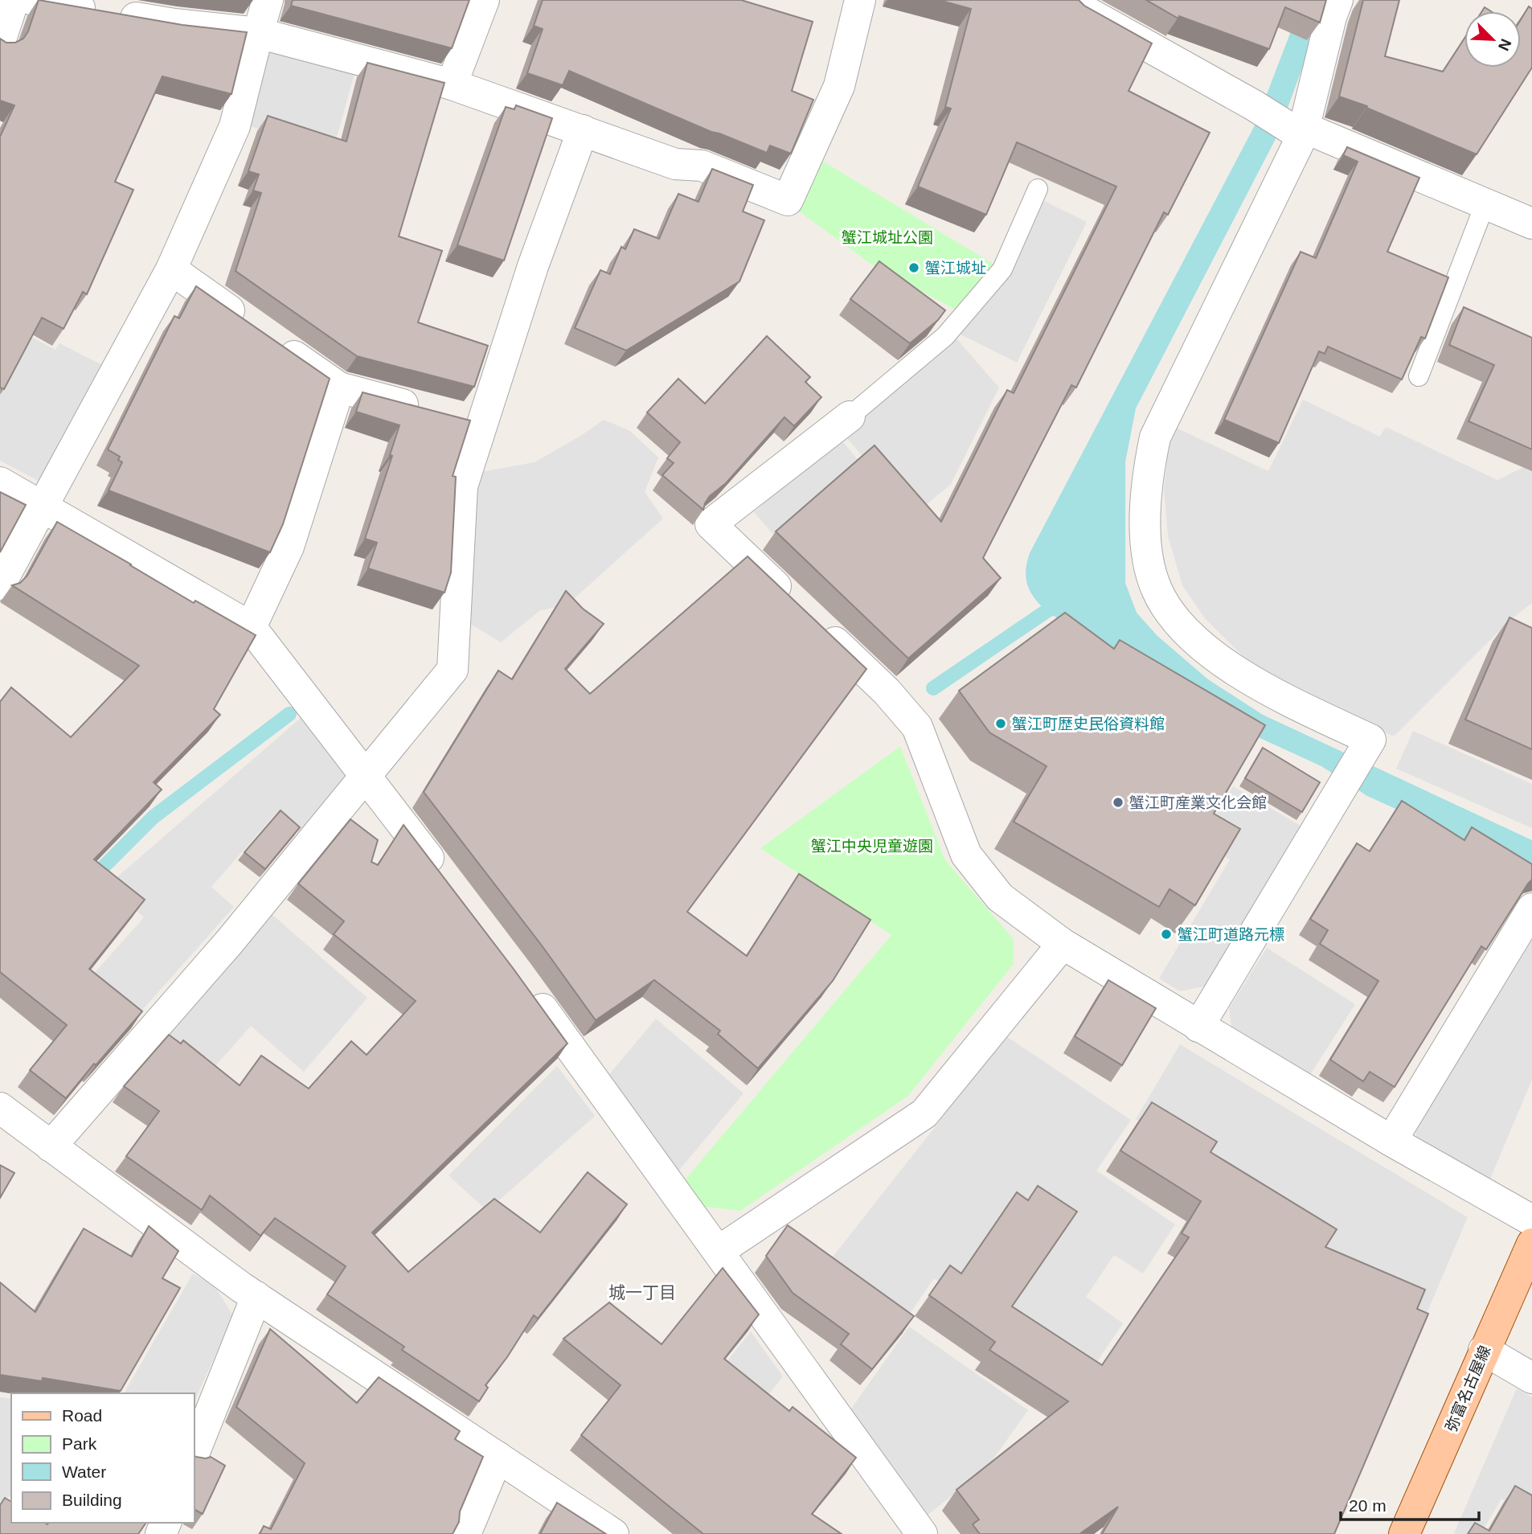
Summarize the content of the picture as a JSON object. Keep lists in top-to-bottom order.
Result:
{
  "streets": {
    "main road": ["弥富名古屋線"]
  },
  "districts": ["城一丁目"],
  "parks": ["蟹江城址公園", "蟹江中央児童遊園"],
  "places": [
    "蟹江城址",
    "蟹江町歴史民俗資料館",
    "蟹江町産業文化会館",
    "蟹江町道路元標"
  ],
  "legend": [
    "Road",
    "Park",
    "Water",
    "Building"
  ],
  "scale_bar": "20 m",
  "north": "bottom right"
}
